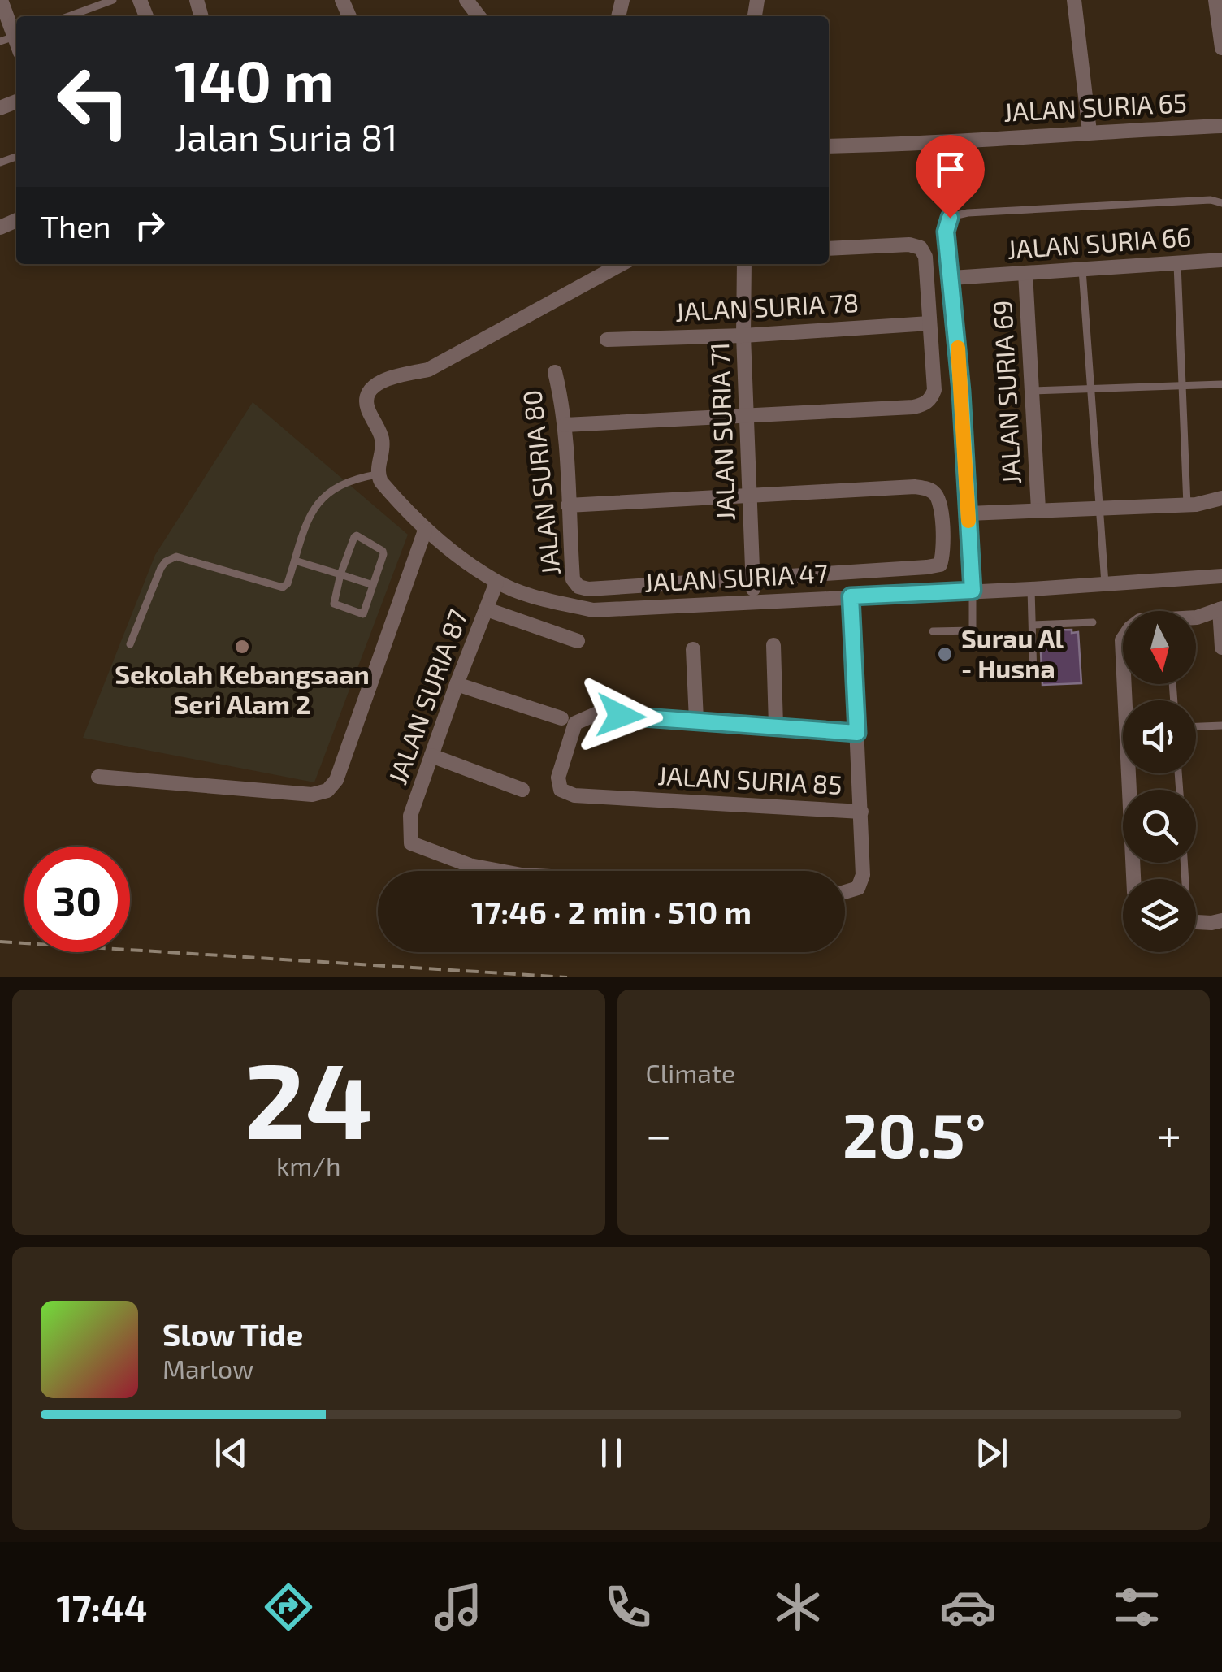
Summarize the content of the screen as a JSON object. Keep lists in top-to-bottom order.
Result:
{
  "streets": {
    "street": [
      "JALAN SURIA 65",
      "JALAN SURIA 66",
      "JALAN SURIA 78",
      "JALAN SURIA 69",
      "JALAN SURIA 71",
      "JALAN SURIA 80",
      "JALAN SURIA 47",
      "JALAN SURIA 87",
      "JALAN SURIA 85"
    ]
  },
  "crossings": [
    ["JALAN SURIA 66", "JALAN SURIA 69"],
    ["JALAN SURIA 78", "JALAN SURIA 71"],
    ["JALAN SURIA 71", "JALAN SURIA 80"],
    ["JALAN SURIA 71", "JALAN SURIA 47"],
    ["JALAN SURIA 47", "JALAN SURIA 87"]
  ],
  "places": ["Sekolah Kebangsaan Seri Alam 2", "Surau Al - Husna"],
  "north": "bottom",
  "page": {
    "turn": ["140 m", "Jalan Suria 81"],
    "then": "Then",
    "limit": "30",
    "trip": "17:46 · 2 min · 510 m",
    "tile": [
      ["24", "km/h"],
      "Climate"
    ],
    "heat": ["−", "20.5°", "+"],
    "song": ["Slow Tide", "Marlow"],
    "tabs": "17:44"
  }
}
